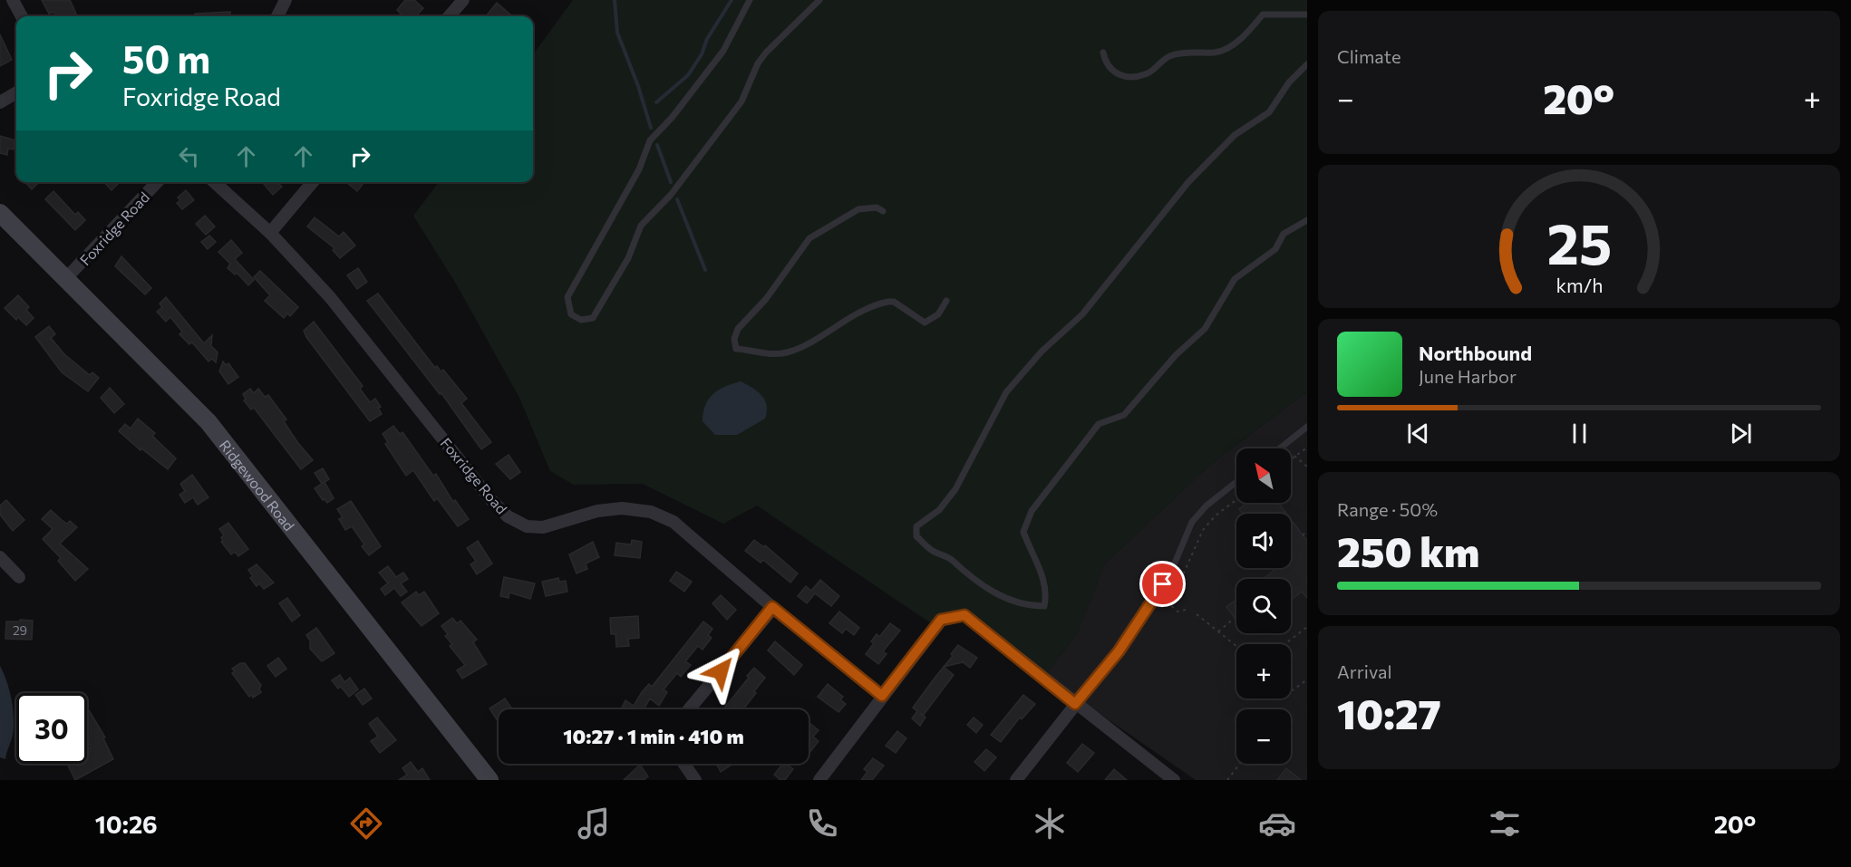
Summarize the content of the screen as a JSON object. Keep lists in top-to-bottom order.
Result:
{
  "streets": {
    "main road": ["Ridgewood Road"],
    "street": ["Foxridge Road"]
  },
  "crossings": [
    ["Foxridge Road", "Ridgewood Road"]
  ],
  "house_numbers": ["29"],
  "north": "top left",
  "page": {
    "tile": [
      "Climate",
      ["Range · 50%", "250 km"],
      ["Arrival", "10:27"]
    ],
    "turn": ["50 m", "Foxridge Road"],
    "heat": ["−", "20°", "+"],
    "song": ["Northbound", "June Harbor"],
    "map_buttons": ["+", "−"],
    "limit": "30",
    "trip": "10:27 · 1 min · 410 m",
    "tabs": ["10:26", "20°"],
    "gauge": ["25", "km/h"]
  }
}
